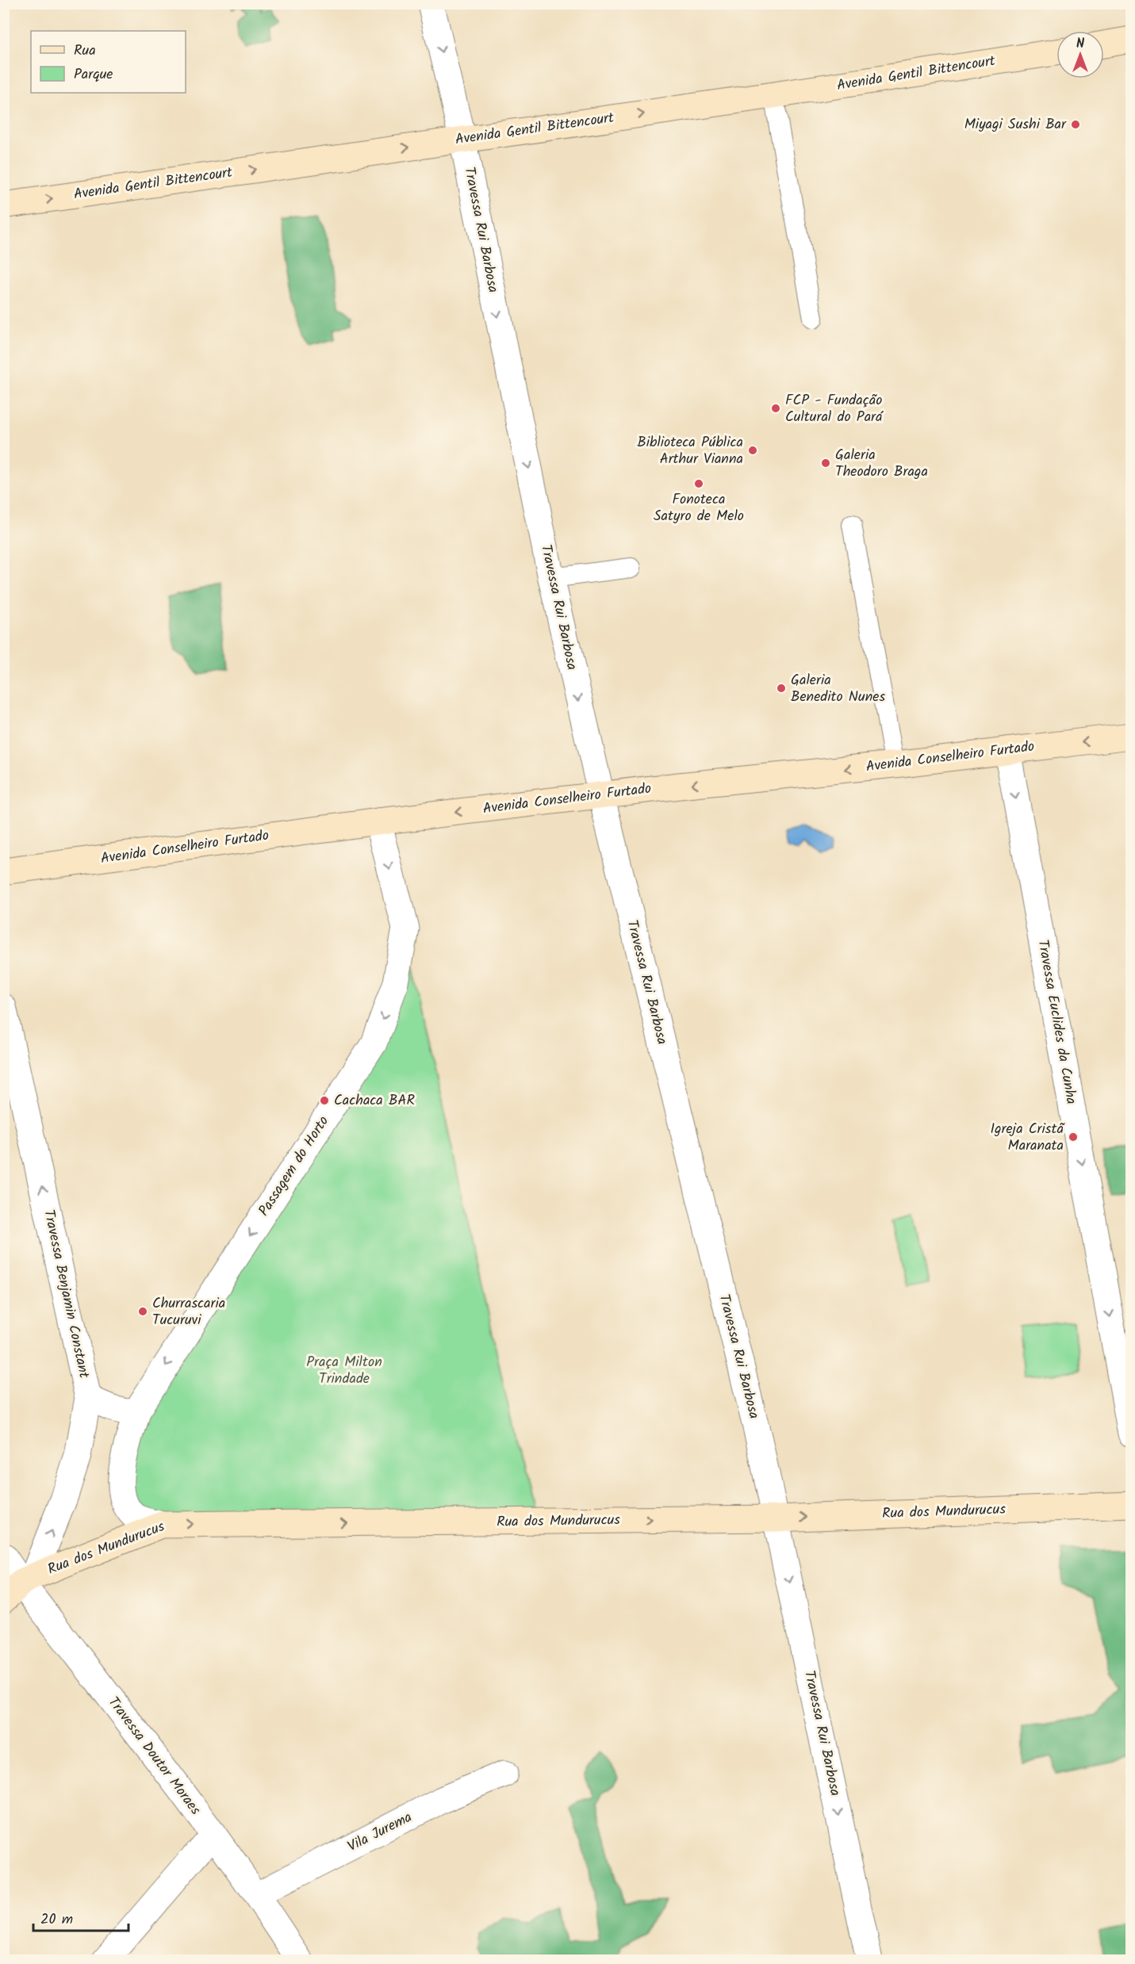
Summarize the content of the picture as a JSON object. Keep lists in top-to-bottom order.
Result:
{
  "streets": {
    "main road": ["Avenida Gentil Bittencourt", "Avenida Conselheiro Furtado", "Rua dos Mundurucus"],
    "street": [
      "Travessa Rui Barbosa",
      "Travessa Euclides da Cunha",
      "Passagem do Horto",
      "Travessa Benjamin Constant",
      "Travessa Doutor Moraes",
      "Vila Jurema"
    ]
  },
  "crossings": [
    ["Avenida Gentil Bittencourt", "Travessa Rui Barbosa"],
    ["Travessa Rui Barbosa", "Avenida Conselheiro Furtado"],
    ["Travessa Rui Barbosa", "Rua dos Mundurucus"],
    ["Avenida Conselheiro Furtado", "Travessa Euclides da Cunha"],
    ["Avenida Conselheiro Furtado", "Passagem do Horto"],
    ["Passagem do Horto", "Rua dos Mundurucus"],
    ["Travessa Benjamin Constant", "Rua dos Mundurucus"],
    ["Travessa Benjamin Constant", "Travessa Doutor Moraes"],
    ["Rua dos Mundurucus", "Travessa Doutor Moraes"],
    ["Travessa Doutor Moraes", "Vila Jurema"]
  ],
  "one_way": [
    "Avenida Gentil Bittencourt",
    "Travessa Rui Barbosa",
    "Avenida Conselheiro Furtado",
    "Travessa Euclides da Cunha",
    "Passagem do Horto",
    "Travessa Benjamin Constant",
    "Rua dos Mundurucus"
  ],
  "parks": ["Praça Milton Trindade"],
  "places": [
    "Miyagi Sushi Bar",
    "FCP - Fundação Cultural do Pará",
    "Biblioteca Pública Arthur Vianna",
    "Galeria Theodoro Braga",
    "Fonoteca Satyro de Melo",
    "Galeria Benedito Nunes",
    "Cachaca BAR",
    "Igreja Cristã Maranata",
    "Churrascaria Tucuruvi"
  ],
  "legend": ["Rua", "Parque"],
  "scale_bar": "20 m",
  "north": "top"
}
